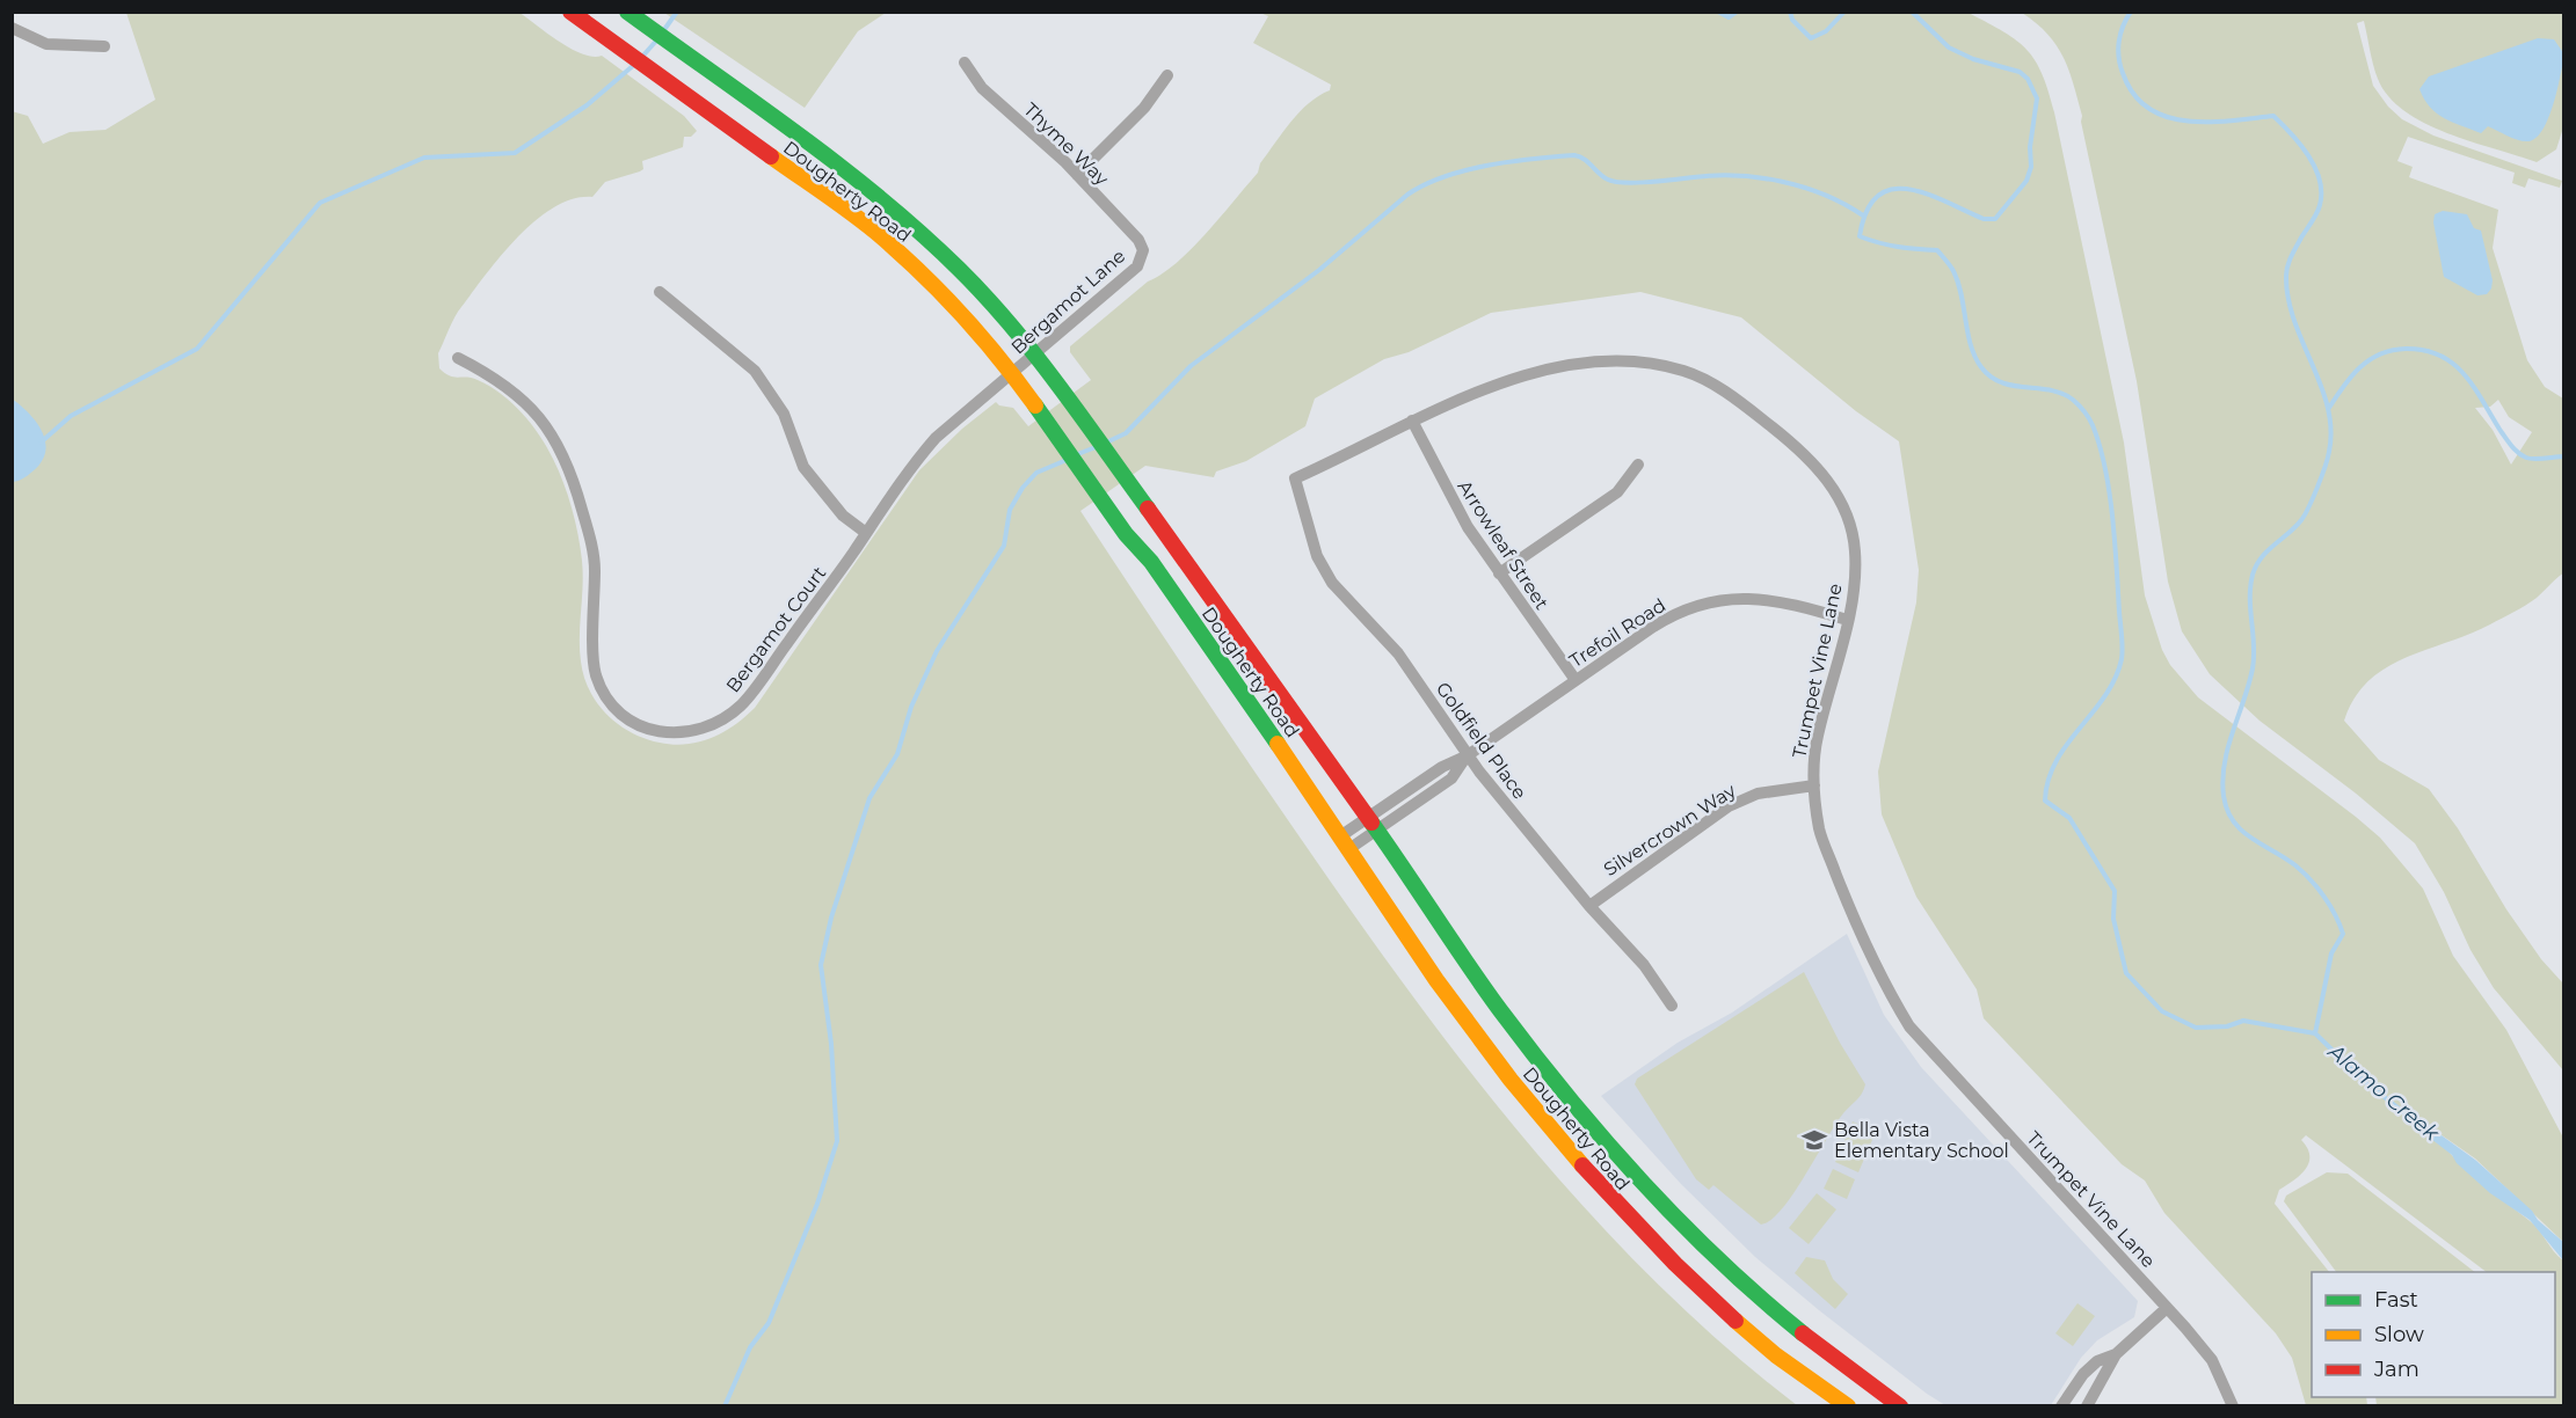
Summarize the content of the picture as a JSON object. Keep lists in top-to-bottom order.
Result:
{
  "streets": {
    "main road": ["Dougherty Road"],
    "street": [
      "Thyme Way",
      "Bergamot Lane",
      "Arrowleaf Street",
      "Bergamot Court",
      "Trefoil Road",
      "Trumpet Vine Lane",
      "Goldfield Place",
      "Silvercrown Way"
    ]
  },
  "crossings": [
    ["Thyme Way", "Bergamot Lane"],
    ["Dougherty Road", "Bergamot Lane"],
    ["Dougherty Road", "Trefoil Road"],
    ["Bergamot Lane", "Bergamot Court"],
    ["Arrowleaf Street", "Trefoil Road"],
    ["Arrowleaf Street", "Trumpet Vine Lane"],
    ["Trefoil Road", "Trumpet Vine Lane"],
    ["Trefoil Road", "Goldfield Place"],
    ["Trumpet Vine Lane", "Goldfield Place"],
    ["Trumpet Vine Lane", "Silvercrown Way"],
    ["Goldfield Place", "Silvercrown Way"]
  ],
  "water": ["Alamo Creek"],
  "places": {
    "school or university": ["Bella Vista Elementary School"]
  },
  "legend": ["Fast", "Slow", "Jam"]
}
